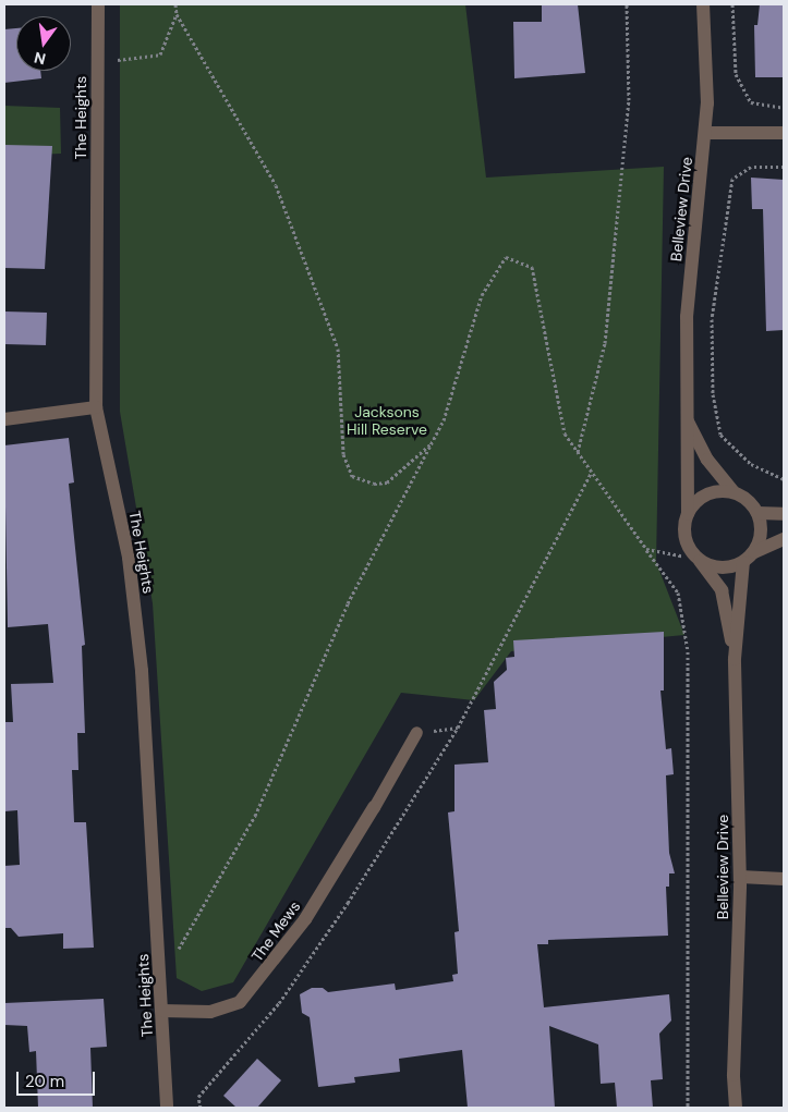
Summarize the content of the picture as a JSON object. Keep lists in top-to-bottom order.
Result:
{
  "streets": {
    "street": ["The Heights", "Belleview Drive", "The Mews"]
  },
  "crossings": [
    ["The Heights", "The Mews"]
  ],
  "parks": ["Jacksons Hill Reserve"],
  "scale_bar": "20 m",
  "north": "bottom"
}
